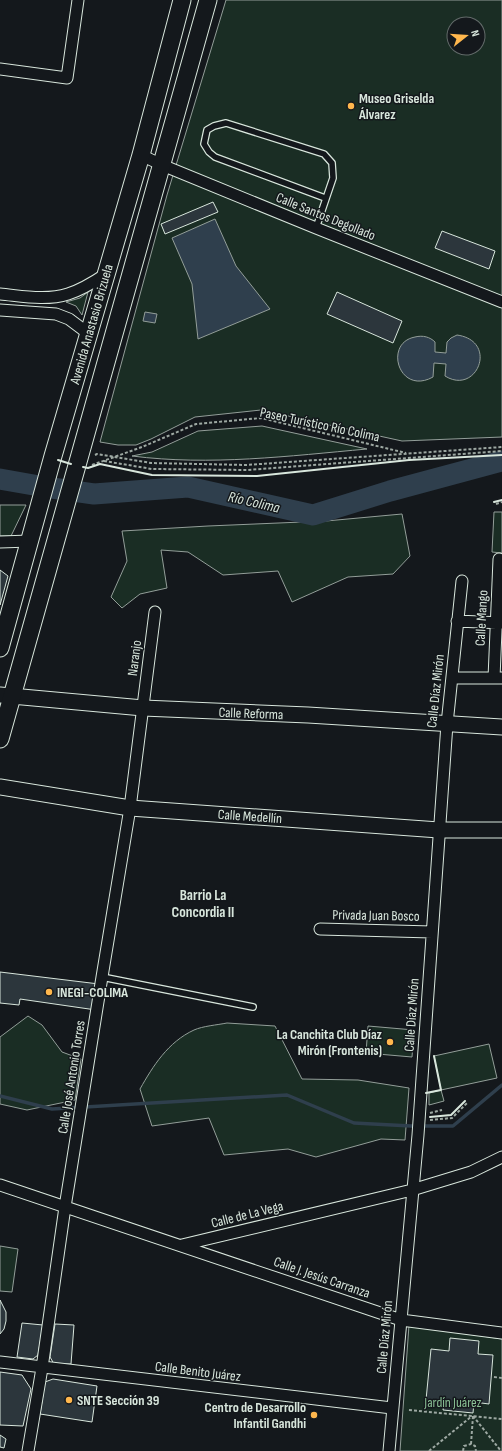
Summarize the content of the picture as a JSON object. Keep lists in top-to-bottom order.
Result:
{
  "streets": {
    "main road": ["Avenida Anastasio Brizuela"],
    "street": [
      "Calle Santos Degollado",
      "Calle Mango",
      "Naranjo",
      "Calle Díaz Mirón",
      "Calle Reforma",
      "Calle Medellín",
      "Privada Juan Bosco",
      "Calle José Antonio Torres",
      "Calle de La Vega",
      "Calle J. Jesús Carranza",
      "Calle Benito Juárez"
    ],
    "path": ["Paseo Turístico Río Colima"]
  },
  "crossings": [
    ["Calle Santos Degollado", "Avenida Anastasio Brizuela"],
    ["Avenida Anastasio Brizuela", "Paseo Turístico Río Colima"],
    ["Avenida Anastasio Brizuela", "Calle Reforma"],
    ["Naranjo", "Calle Reforma"],
    ["Naranjo", "Calle José Antonio Torres"],
    ["Calle Díaz Mirón", "Calle Reforma"],
    ["Calle Díaz Mirón", "Calle Medellín"],
    ["Calle Díaz Mirón", "Privada Juan Bosco"],
    ["Calle Díaz Mirón", "Calle de La Vega"],
    ["Calle Díaz Mirón", "Calle J. Jesús Carranza"],
    ["Calle Díaz Mirón", "Calle Benito Juárez"],
    ["Calle Reforma", "Calle José Antonio Torres"],
    ["Calle Medellín", "Calle José Antonio Torres"],
    ["Calle José Antonio Torres", "Calle Benito Juárez"],
    ["Calle de La Vega", "Calle J. Jesús Carranza"]
  ],
  "districts": ["Barrio La Concordia II"],
  "water": ["Río Colima"],
  "parks": ["Jardín Juárez"],
  "places": [
    "Museo Griselda Álvarez",
    "INEGI-COLIMA",
    "La Canchita Club Díaz Mirón (Frontenis)",
    "SNTE Sección 39",
    "Centro de Desarrollo Infantil Gandhi"
  ],
  "north": "right"
}
